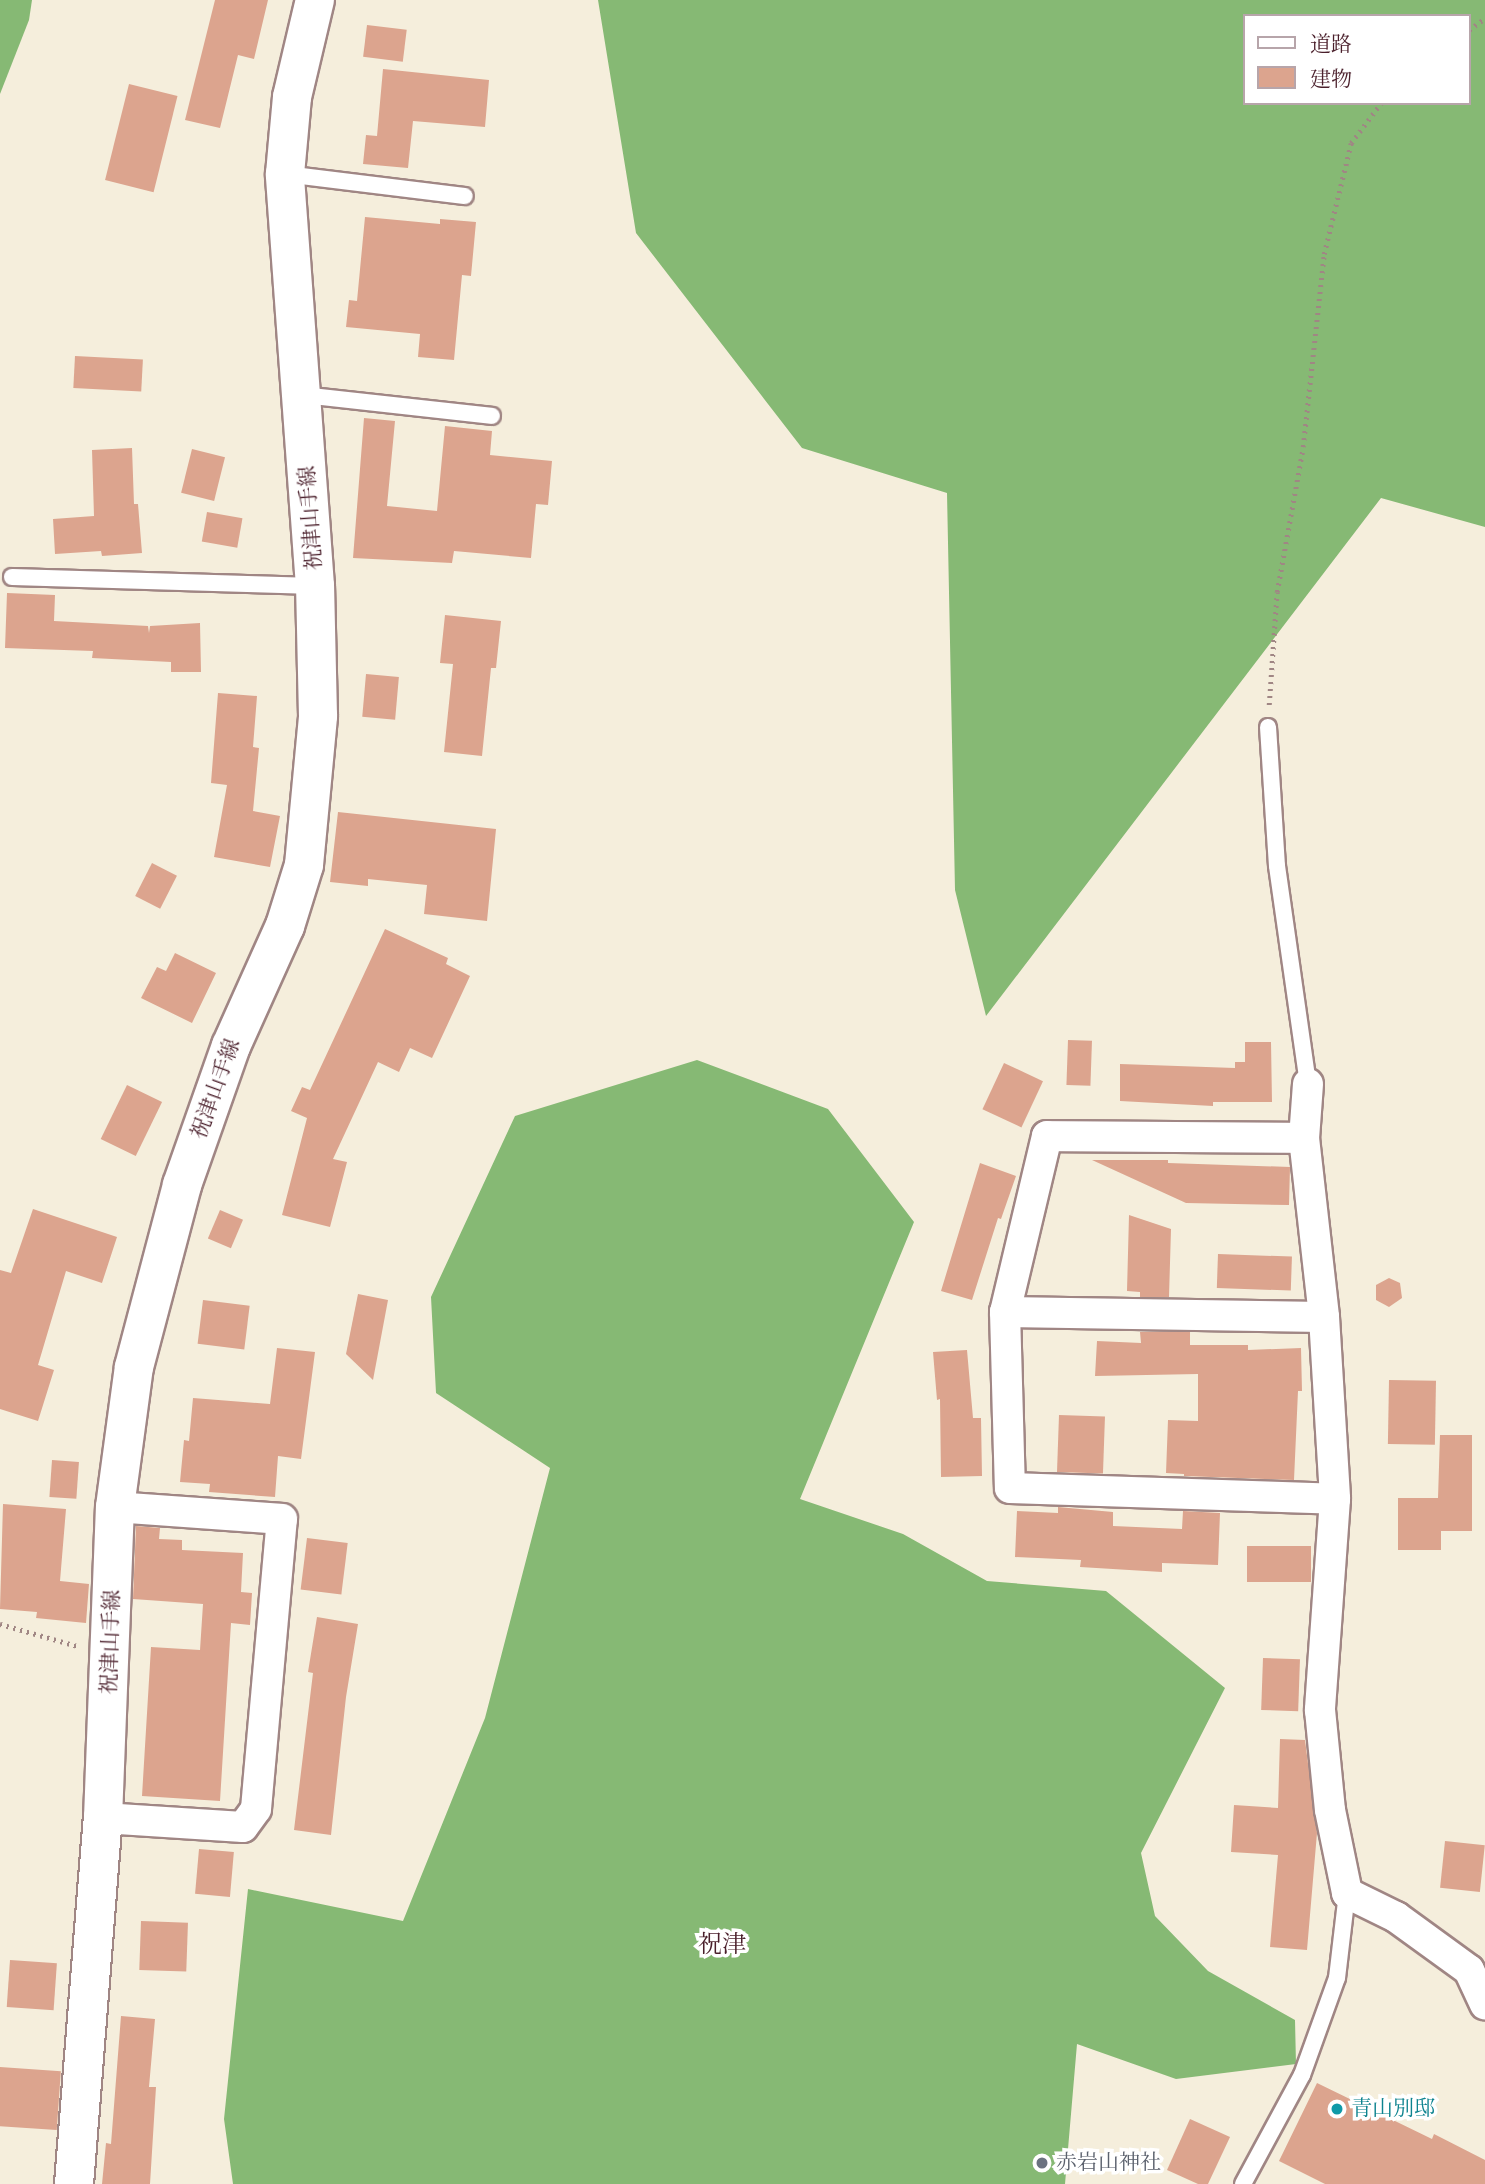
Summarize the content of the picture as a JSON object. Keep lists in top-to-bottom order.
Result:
{
  "streets": {
    "street": ["祝津山手線"]
  },
  "districts": ["祝津"],
  "places": ["青山別邸", "赤岩山神社"],
  "legend": ["道路", "建物"]
}
